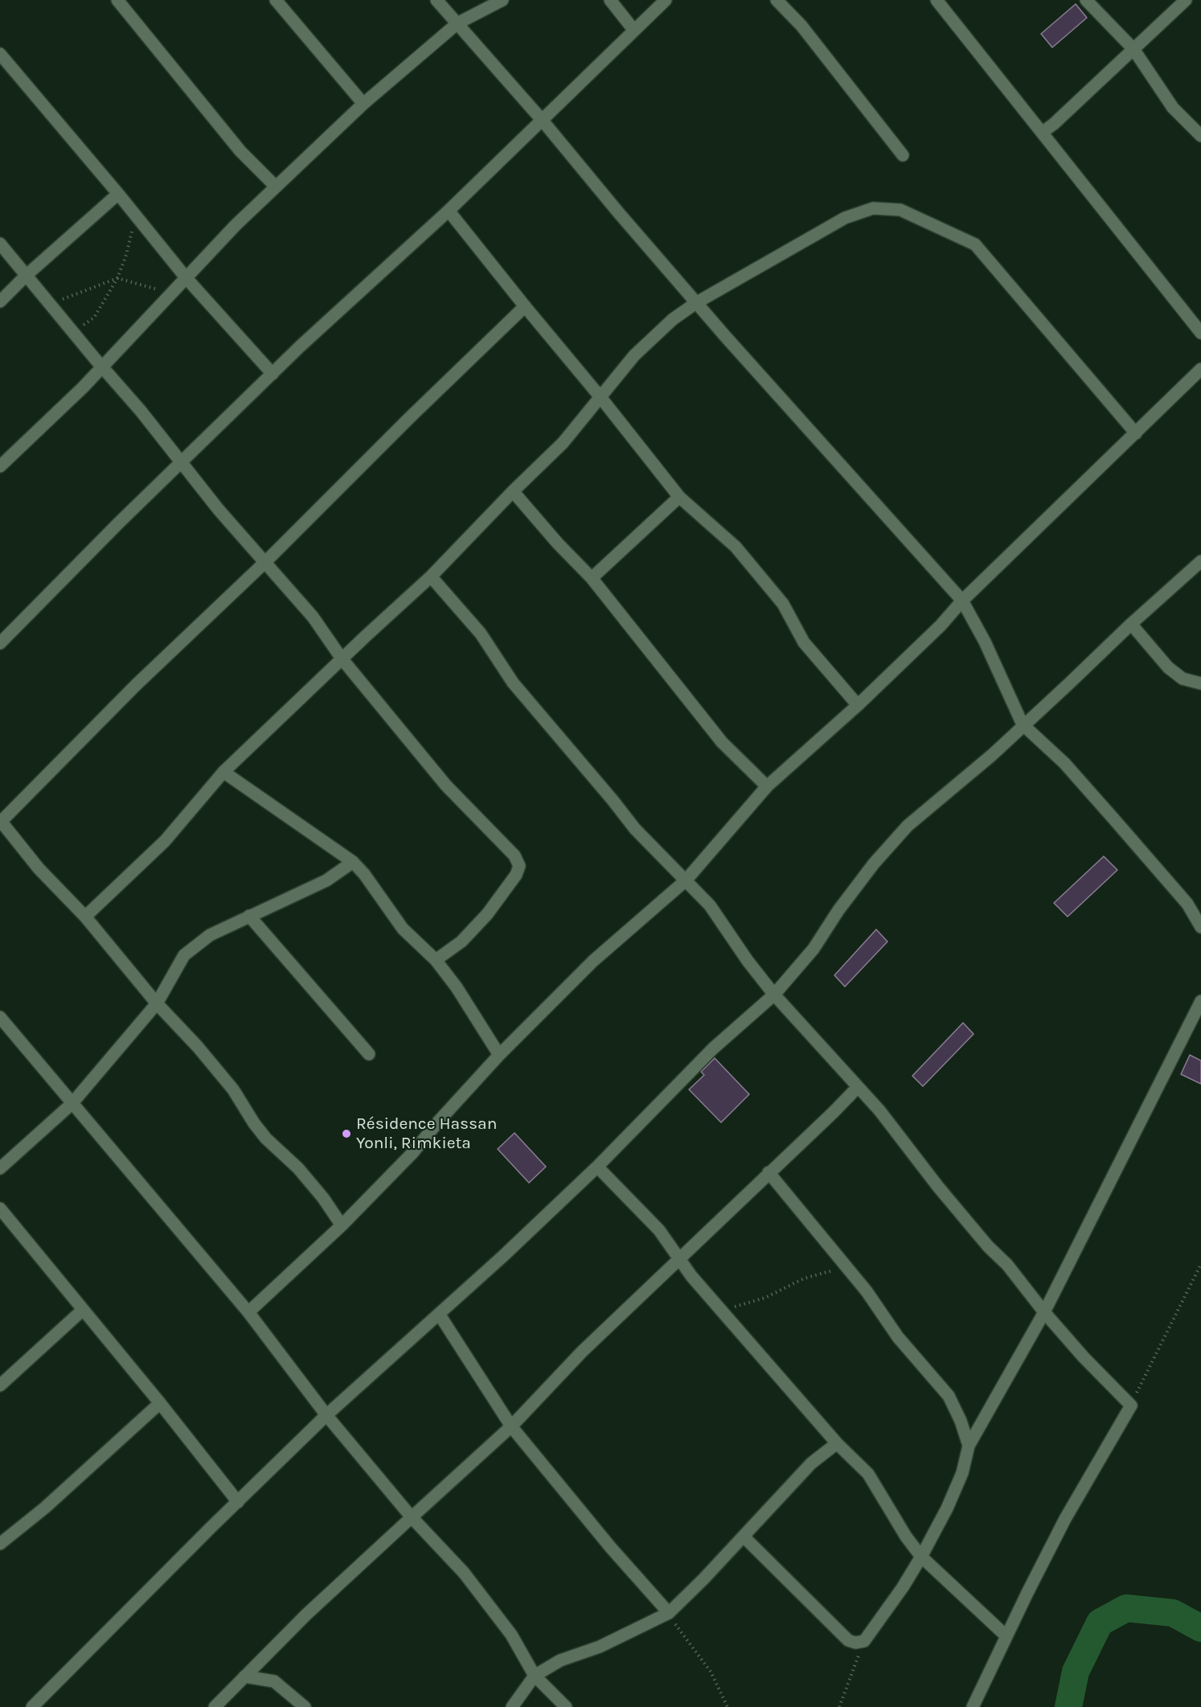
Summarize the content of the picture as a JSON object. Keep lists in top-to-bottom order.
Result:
{
  "places": ["Résidence Hassan Yonli, Rimkieta"]
}
